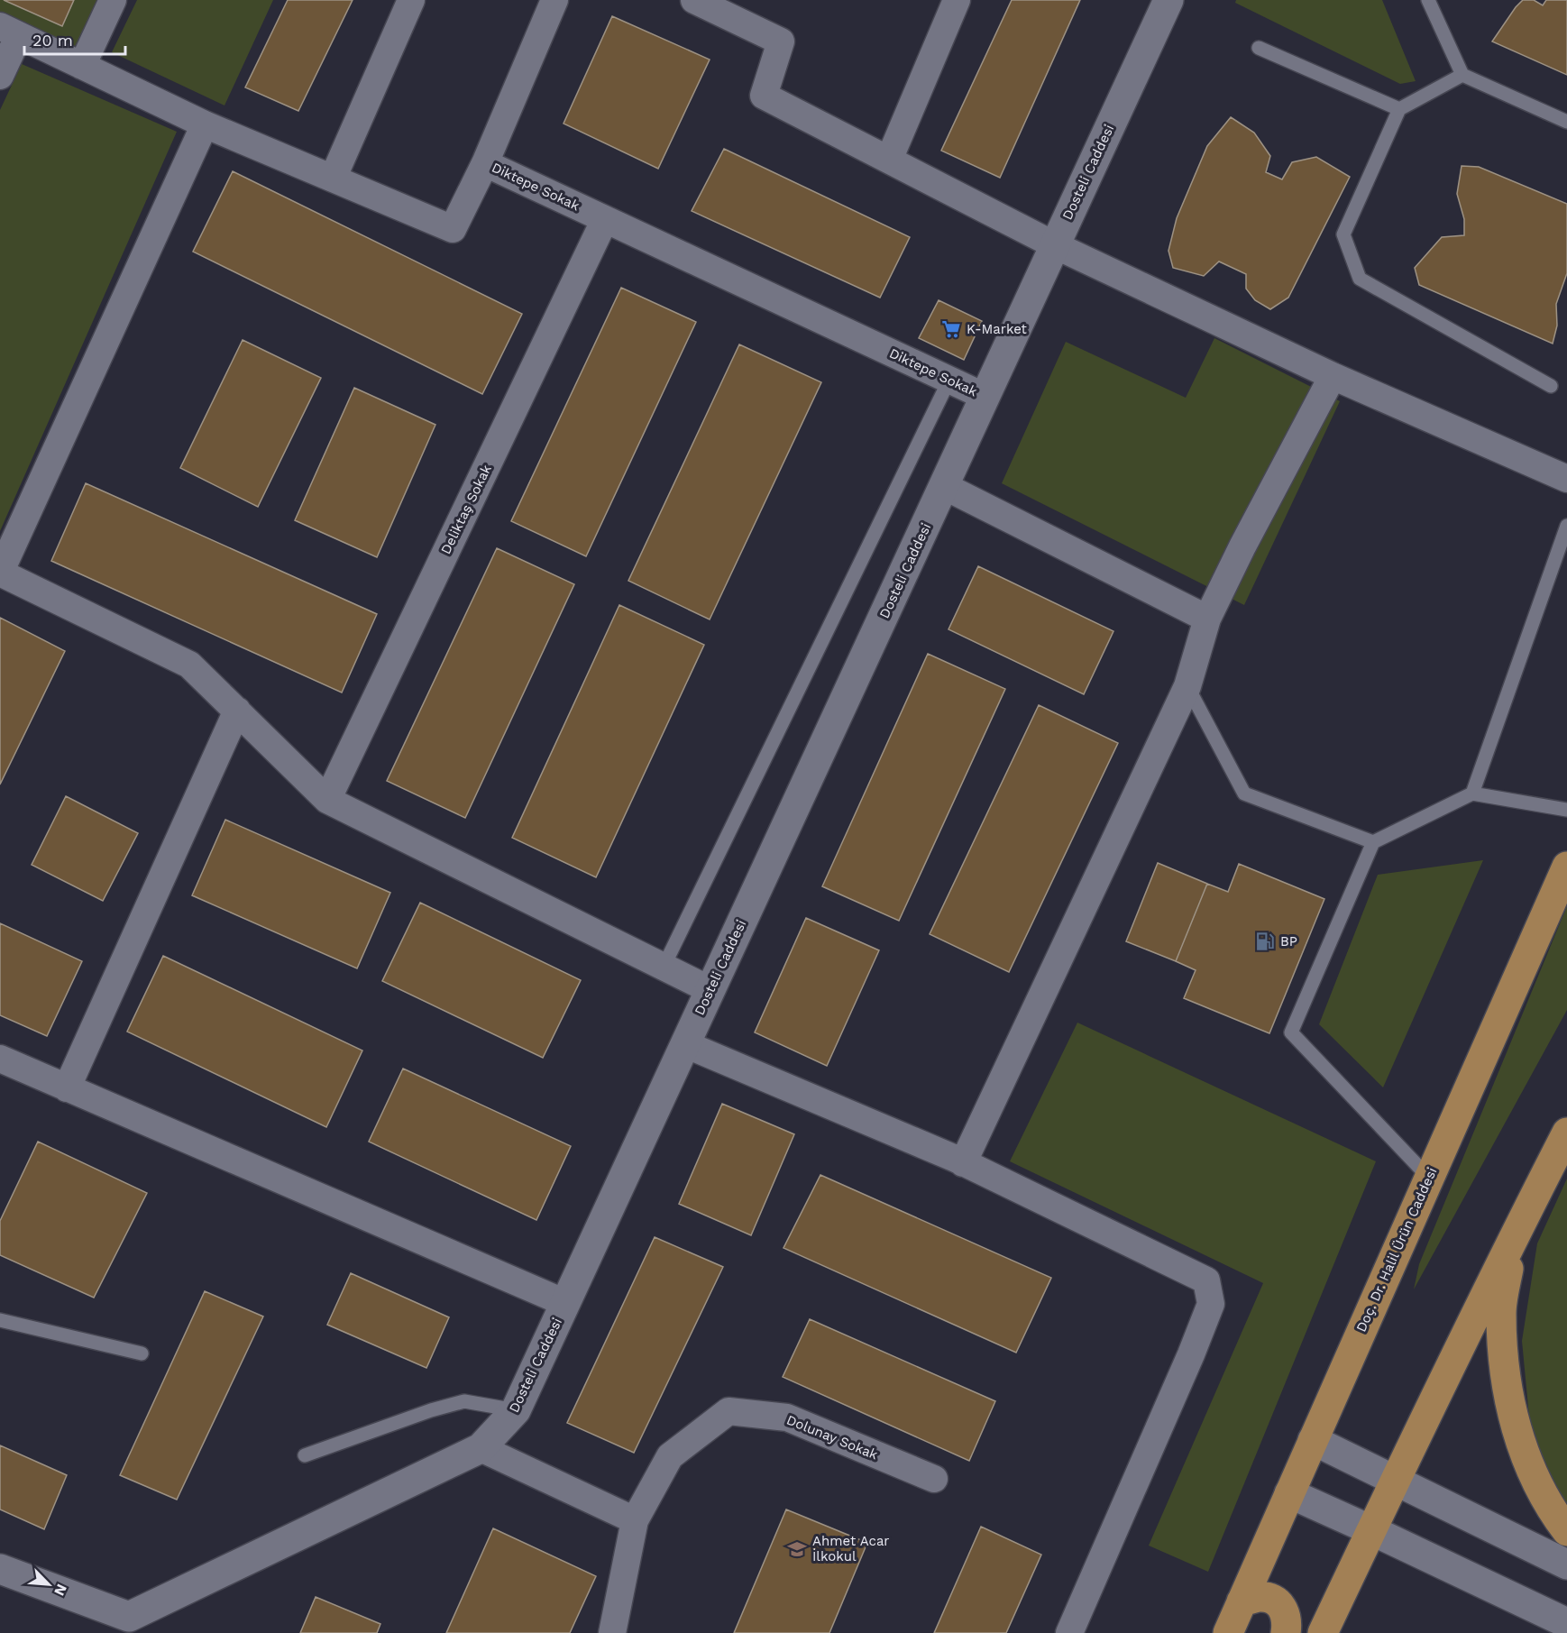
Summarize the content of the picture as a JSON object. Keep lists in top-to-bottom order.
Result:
{
  "streets": {
    "main road": ["Doç. Dr. Halil Ürün Caddesi"],
    "street": [
      "Dosteli Caddesi",
      "Diktepe Sokak",
      "Deliktaş Sokak",
      "Dolunay Sokak"
    ]
  },
  "crossings": [
    ["Dosteli Caddesi", "Diktepe Sokak"],
    ["Diktepe Sokak", "Deliktaş Sokak"]
  ],
  "places": {
    "supermarket": ["K-Market"],
    "fuel station": ["BP"],
    "school or university": ["Ahmet Acar İlkokul"]
  },
  "scale_bar": "20 m",
  "north": "bottom right"
}
